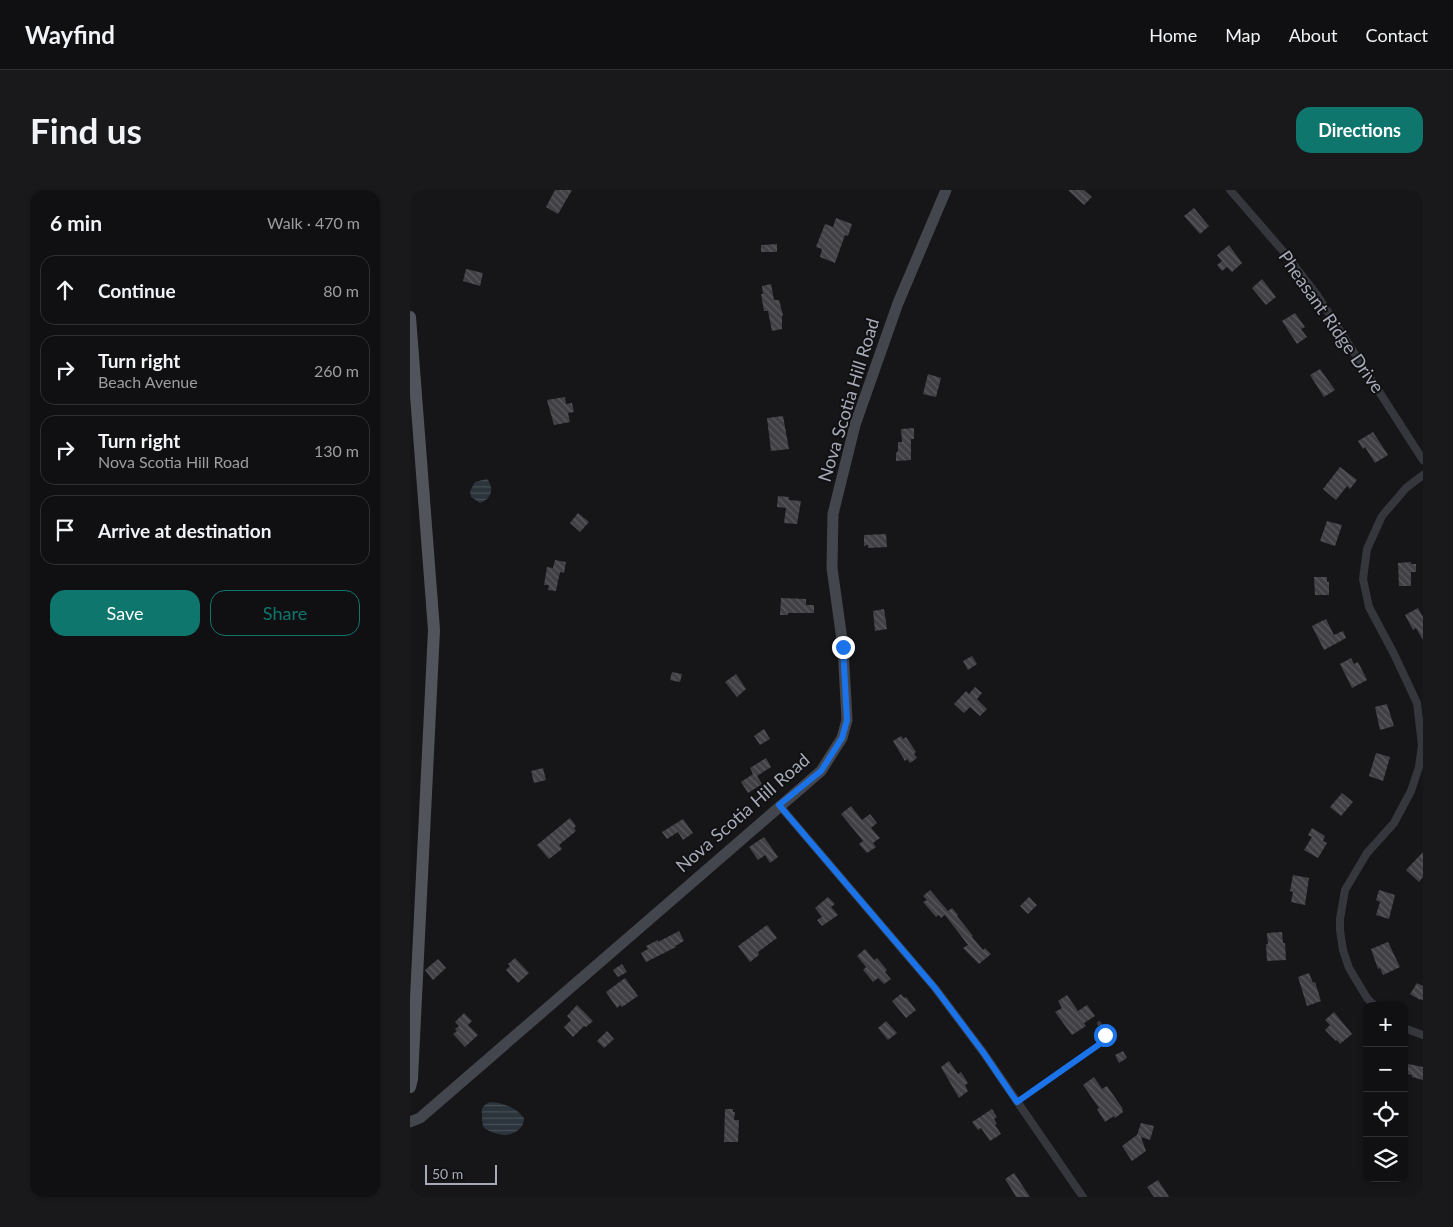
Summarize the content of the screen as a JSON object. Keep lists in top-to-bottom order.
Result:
{
  "streets": {
    "street": ["Pheasant Ridge Drive", "Nova Scotia Hill Road"]
  },
  "scale_bar": "50 m",
  "page": {
    "header": "Wayfind",
    "nav": [
      "Home",
      "Map",
      "About",
      "Contact"
    ],
    "buttons": [
      "Directions",
      ["Save", "Share"]
    ],
    "title": "Find us",
    "heading": ["6 min", "Walk · 470 m"],
    "list": [
      ["Continue", "80 m"],
      ["Turn right", "Beach Avenue", "260 m"],
      ["Turn right", "Nova Scotia Hill Road", "130 m"],
      "Arrive at destination"
    ],
    "map_buttons": ["+", "−"],
    "scale": "50 m"
  }
}
